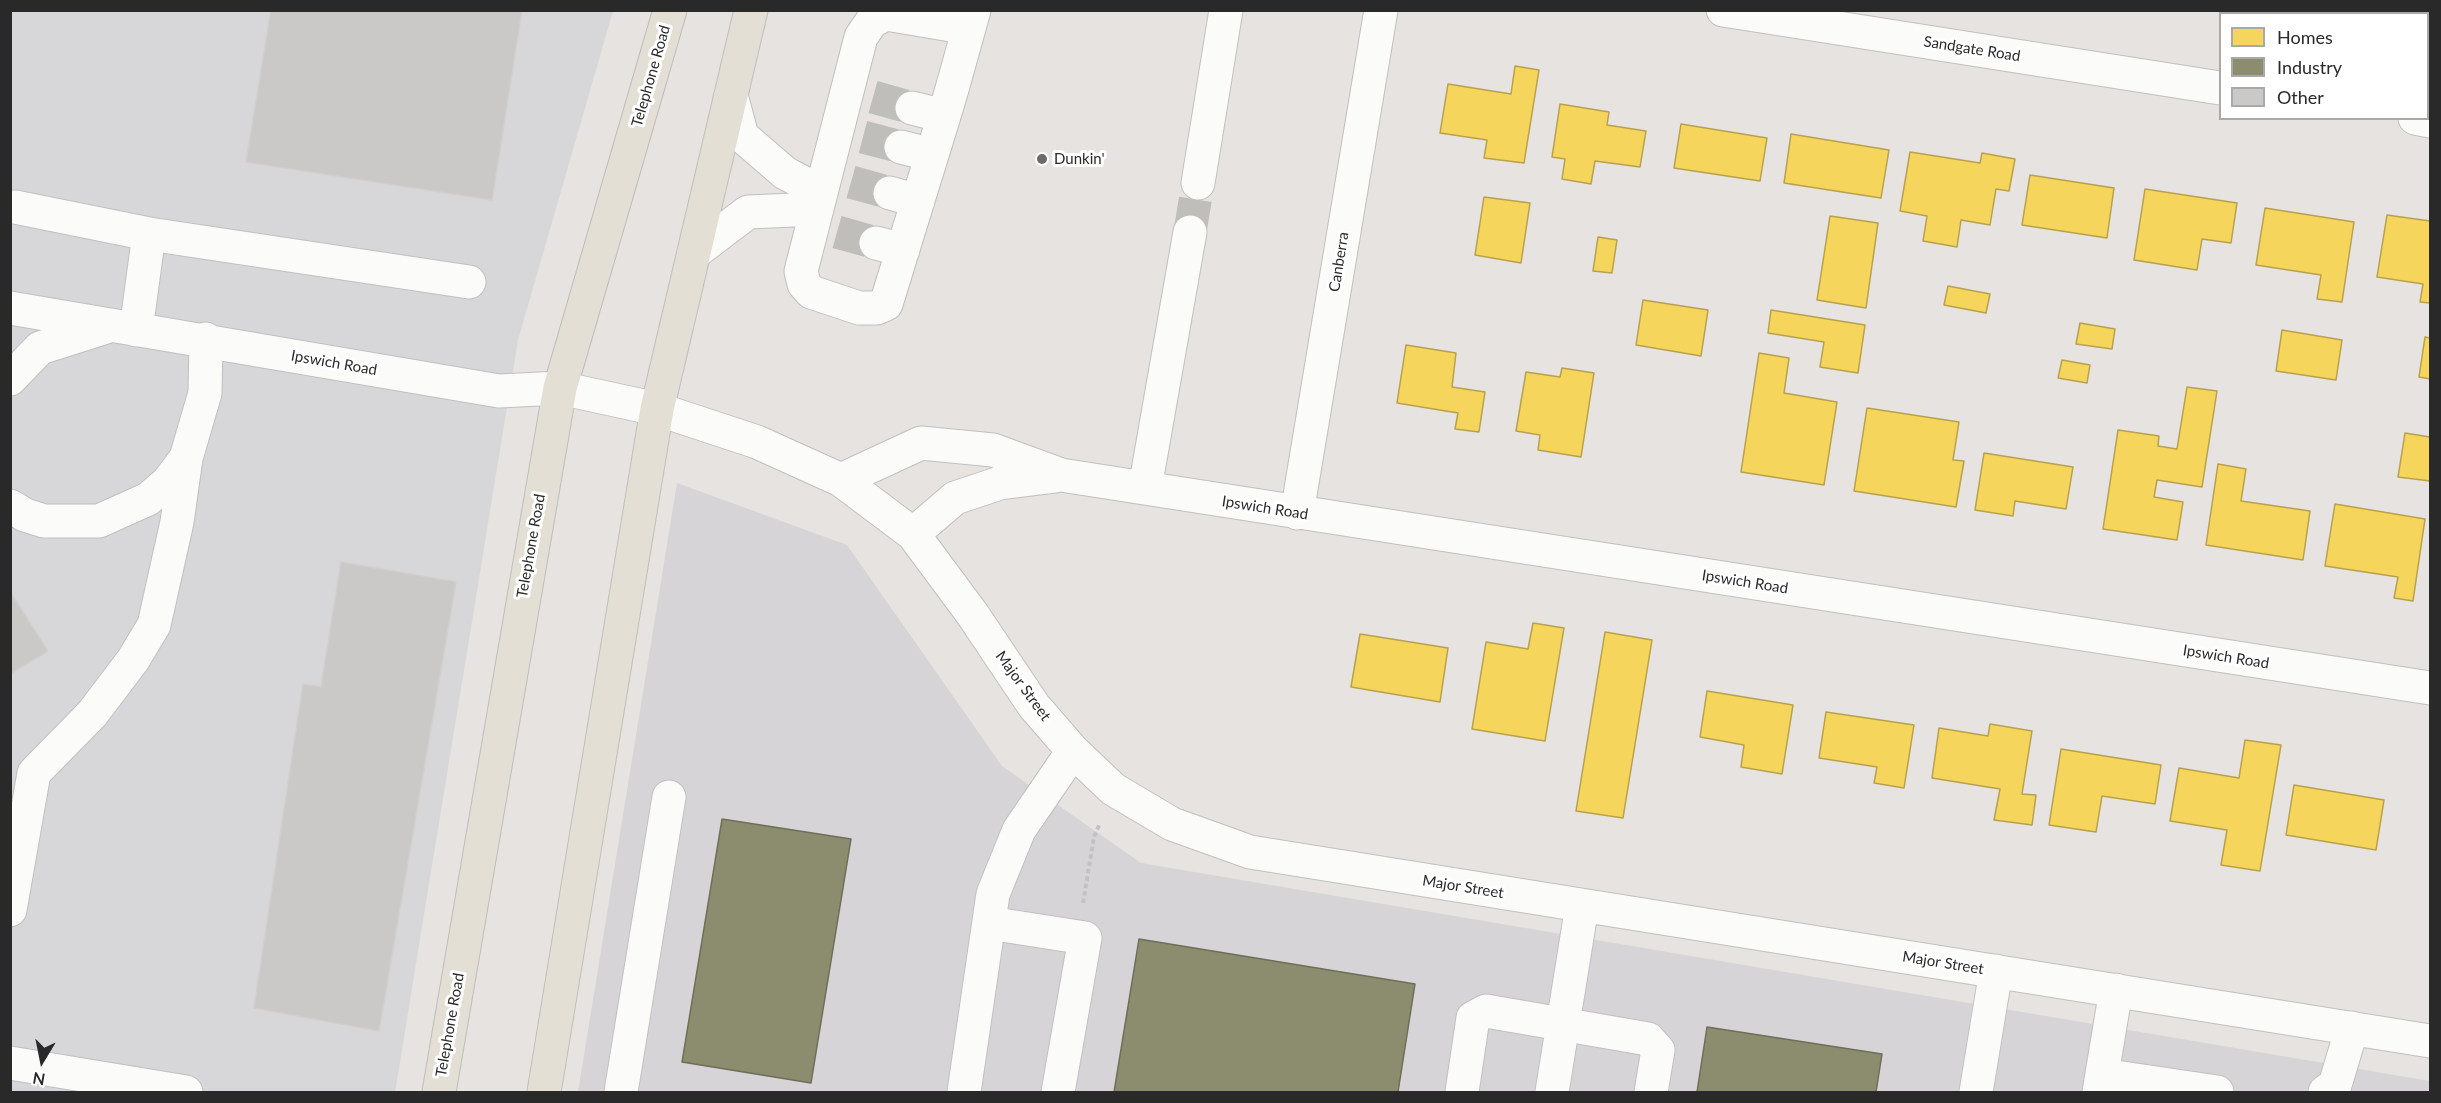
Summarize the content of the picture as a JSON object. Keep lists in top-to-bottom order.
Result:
{
  "streets": {
    "main road": ["Telephone Road"],
    "street": [
      "Sandgate Road",
      "Canberra",
      "Ipswich Road",
      "Major Street"
    ]
  },
  "crossings": [
    ["Telephone Road", "Ipswich Road"],
    ["Canberra", "Ipswich Road"],
    ["Ipswich Road", "Major Street"]
  ],
  "places": ["Dunkin'"],
  "legend": ["Homes", "Industry", "Other"],
  "north": "bottom"
}
